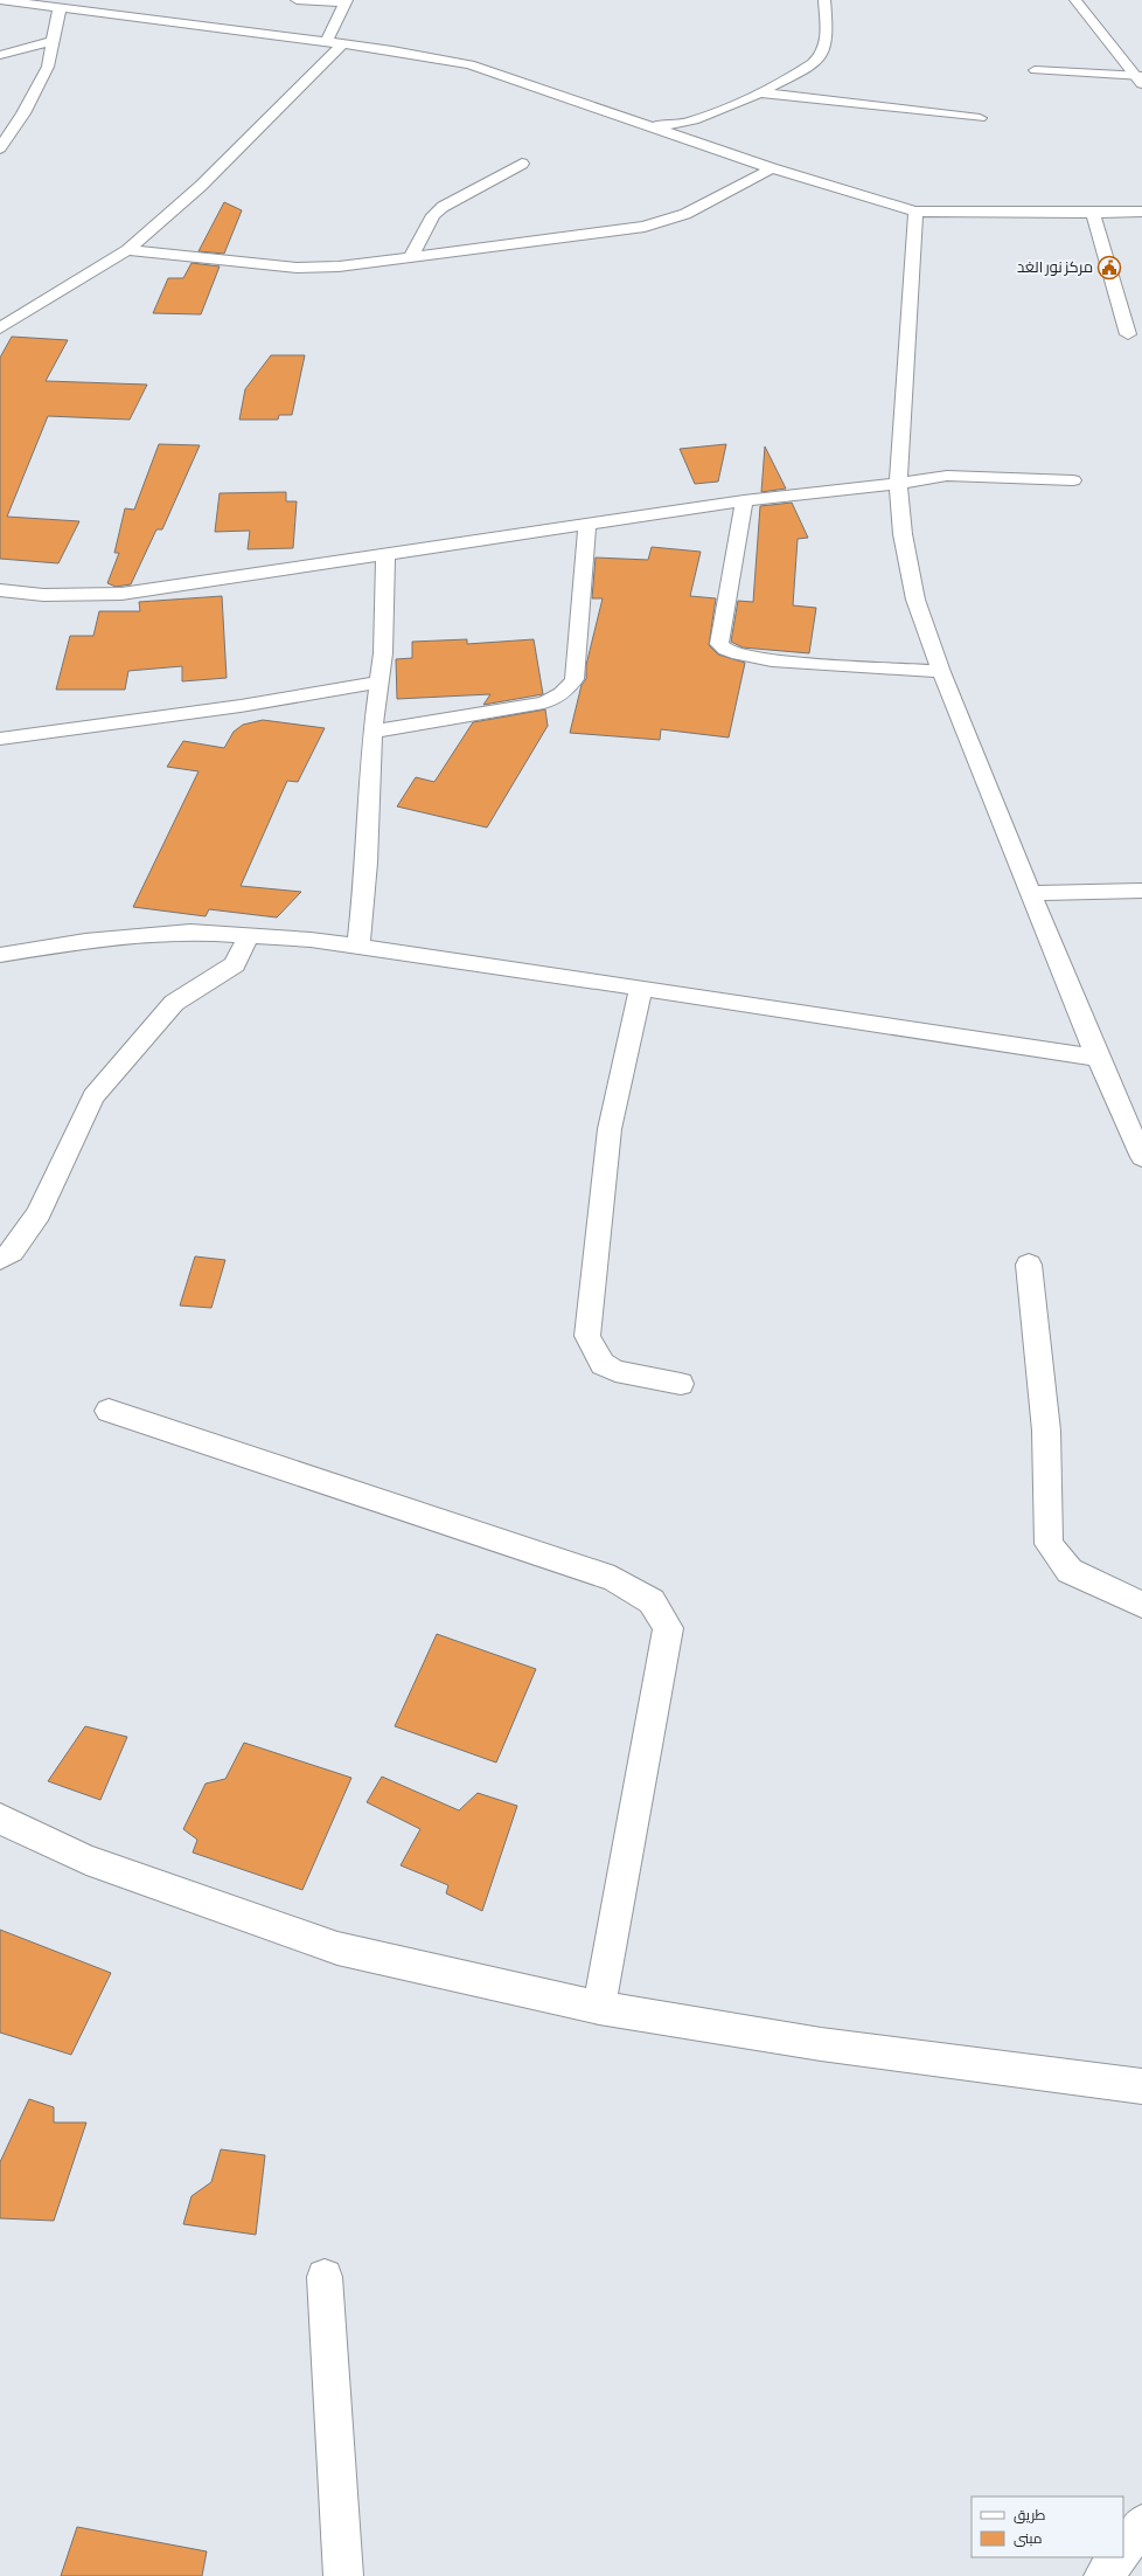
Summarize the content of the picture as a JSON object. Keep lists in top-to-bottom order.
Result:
{
  "places": {
    "public building": ["مركز نور الغد"]
  },
  "legend": ["طريق", "مبنى"]
}
